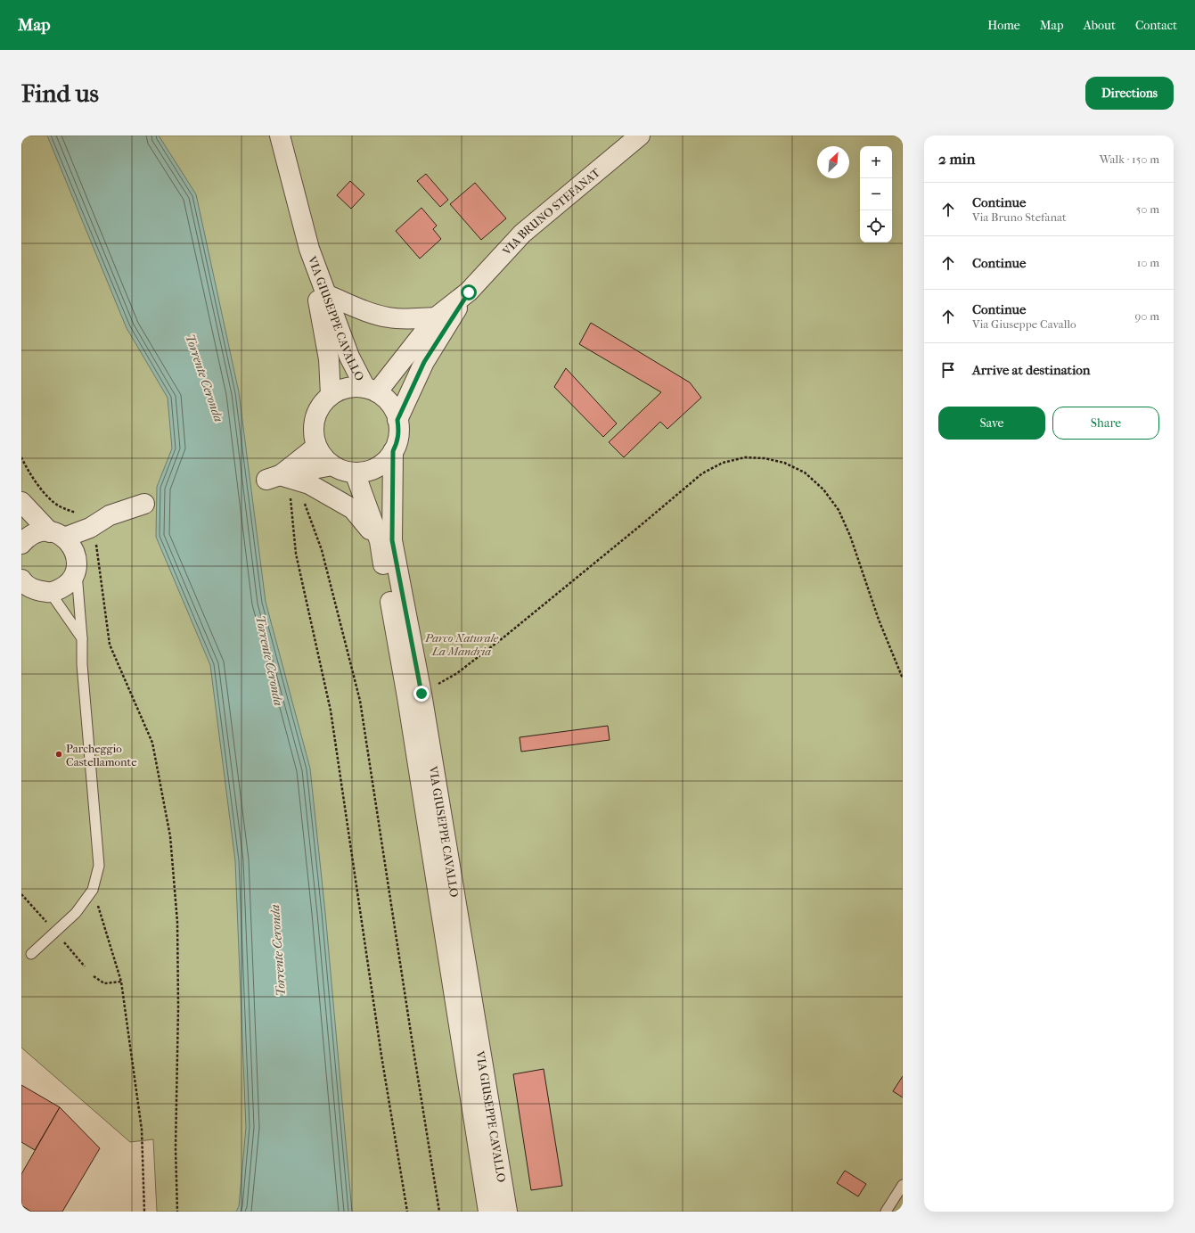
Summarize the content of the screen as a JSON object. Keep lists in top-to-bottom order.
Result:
{
  "streets": {
    "street": ["VIA BRUNO STEFANAT", "VIA GIUSEPPE CAVALLO"]
  },
  "crossings": [
    ["VIA BRUNO STEFANAT", "VIA GIUSEPPE CAVALLO"]
  ],
  "water": ["Torrente Ceronda"],
  "parks": ["Parco Naturale La Mandria"],
  "places": ["Parcheggio Castellamonte"],
  "north": "top right",
  "page": {
    "header": "Map",
    "nav": [
      "Home",
      "Map",
      "About",
      "Contact"
    ],
    "buttons": [
      "Directions",
      ["Save", "Share"]
    ],
    "title": "Find us",
    "heading": ["2 min", "Walk · 150 m"],
    "map_buttons": ["+", "−"],
    "list": [
      ["Continue", "Via Bruno Stefanat", "50 m"],
      ["Continue", "10 m"],
      ["Continue", "Via Giuseppe Cavallo", "90 m"],
      "Arrive at destination"
    ]
  }
}
